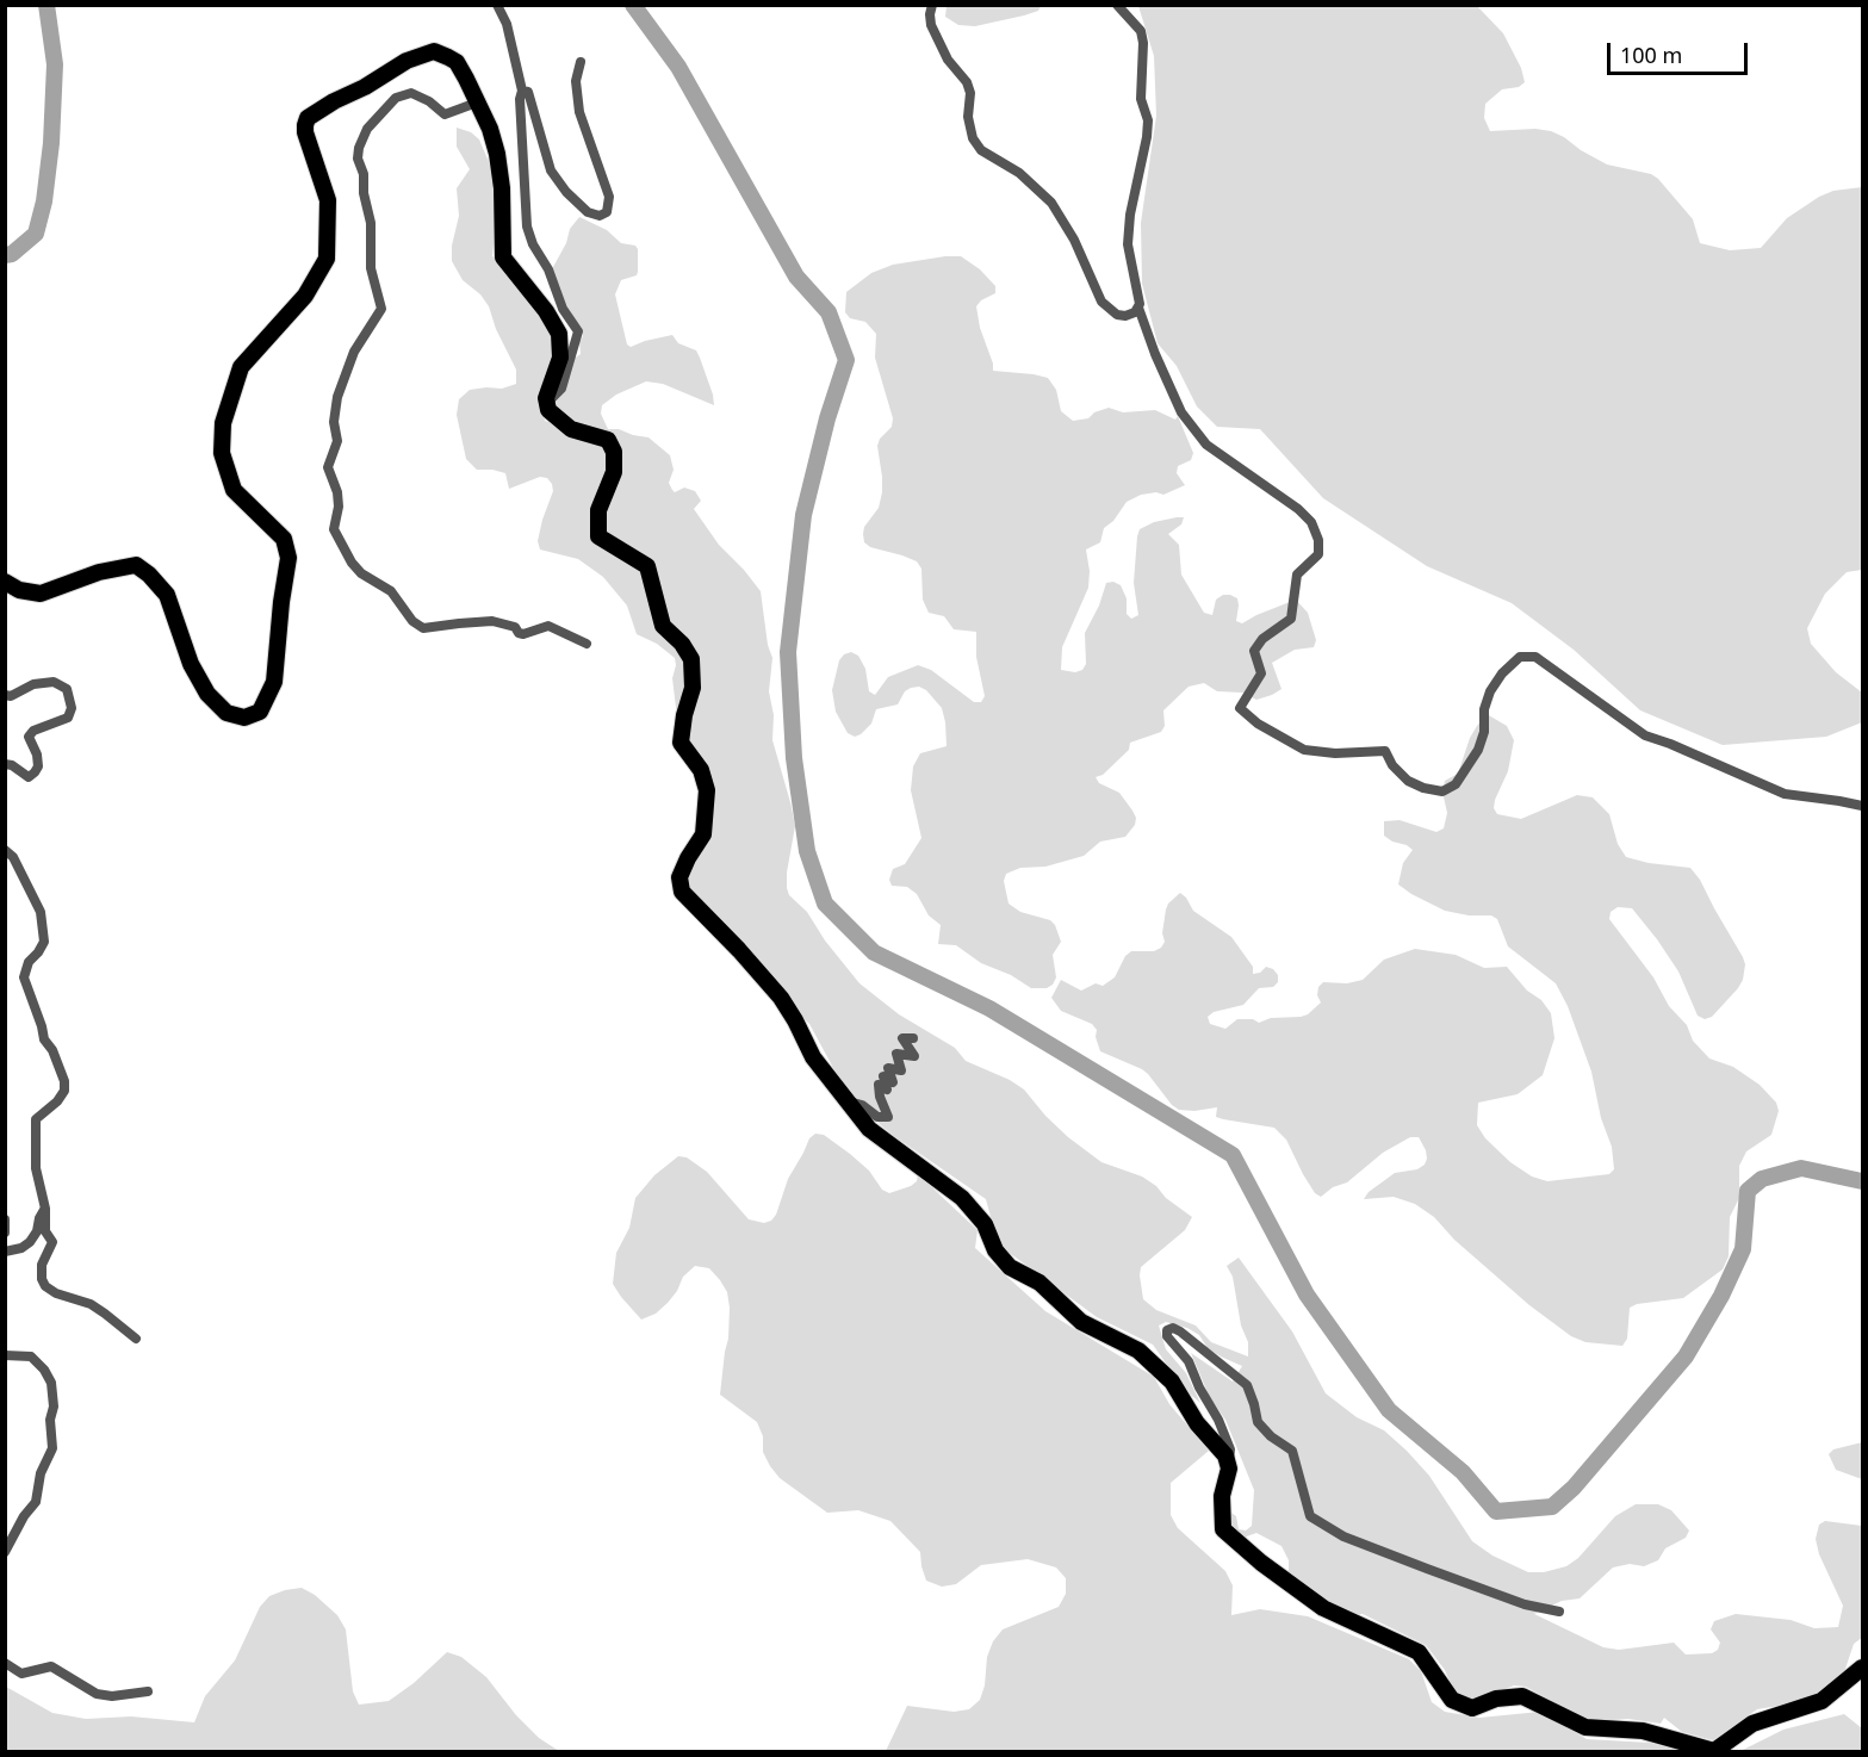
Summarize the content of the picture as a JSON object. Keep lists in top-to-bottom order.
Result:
{
  "scale_bar": "100 m"
}
